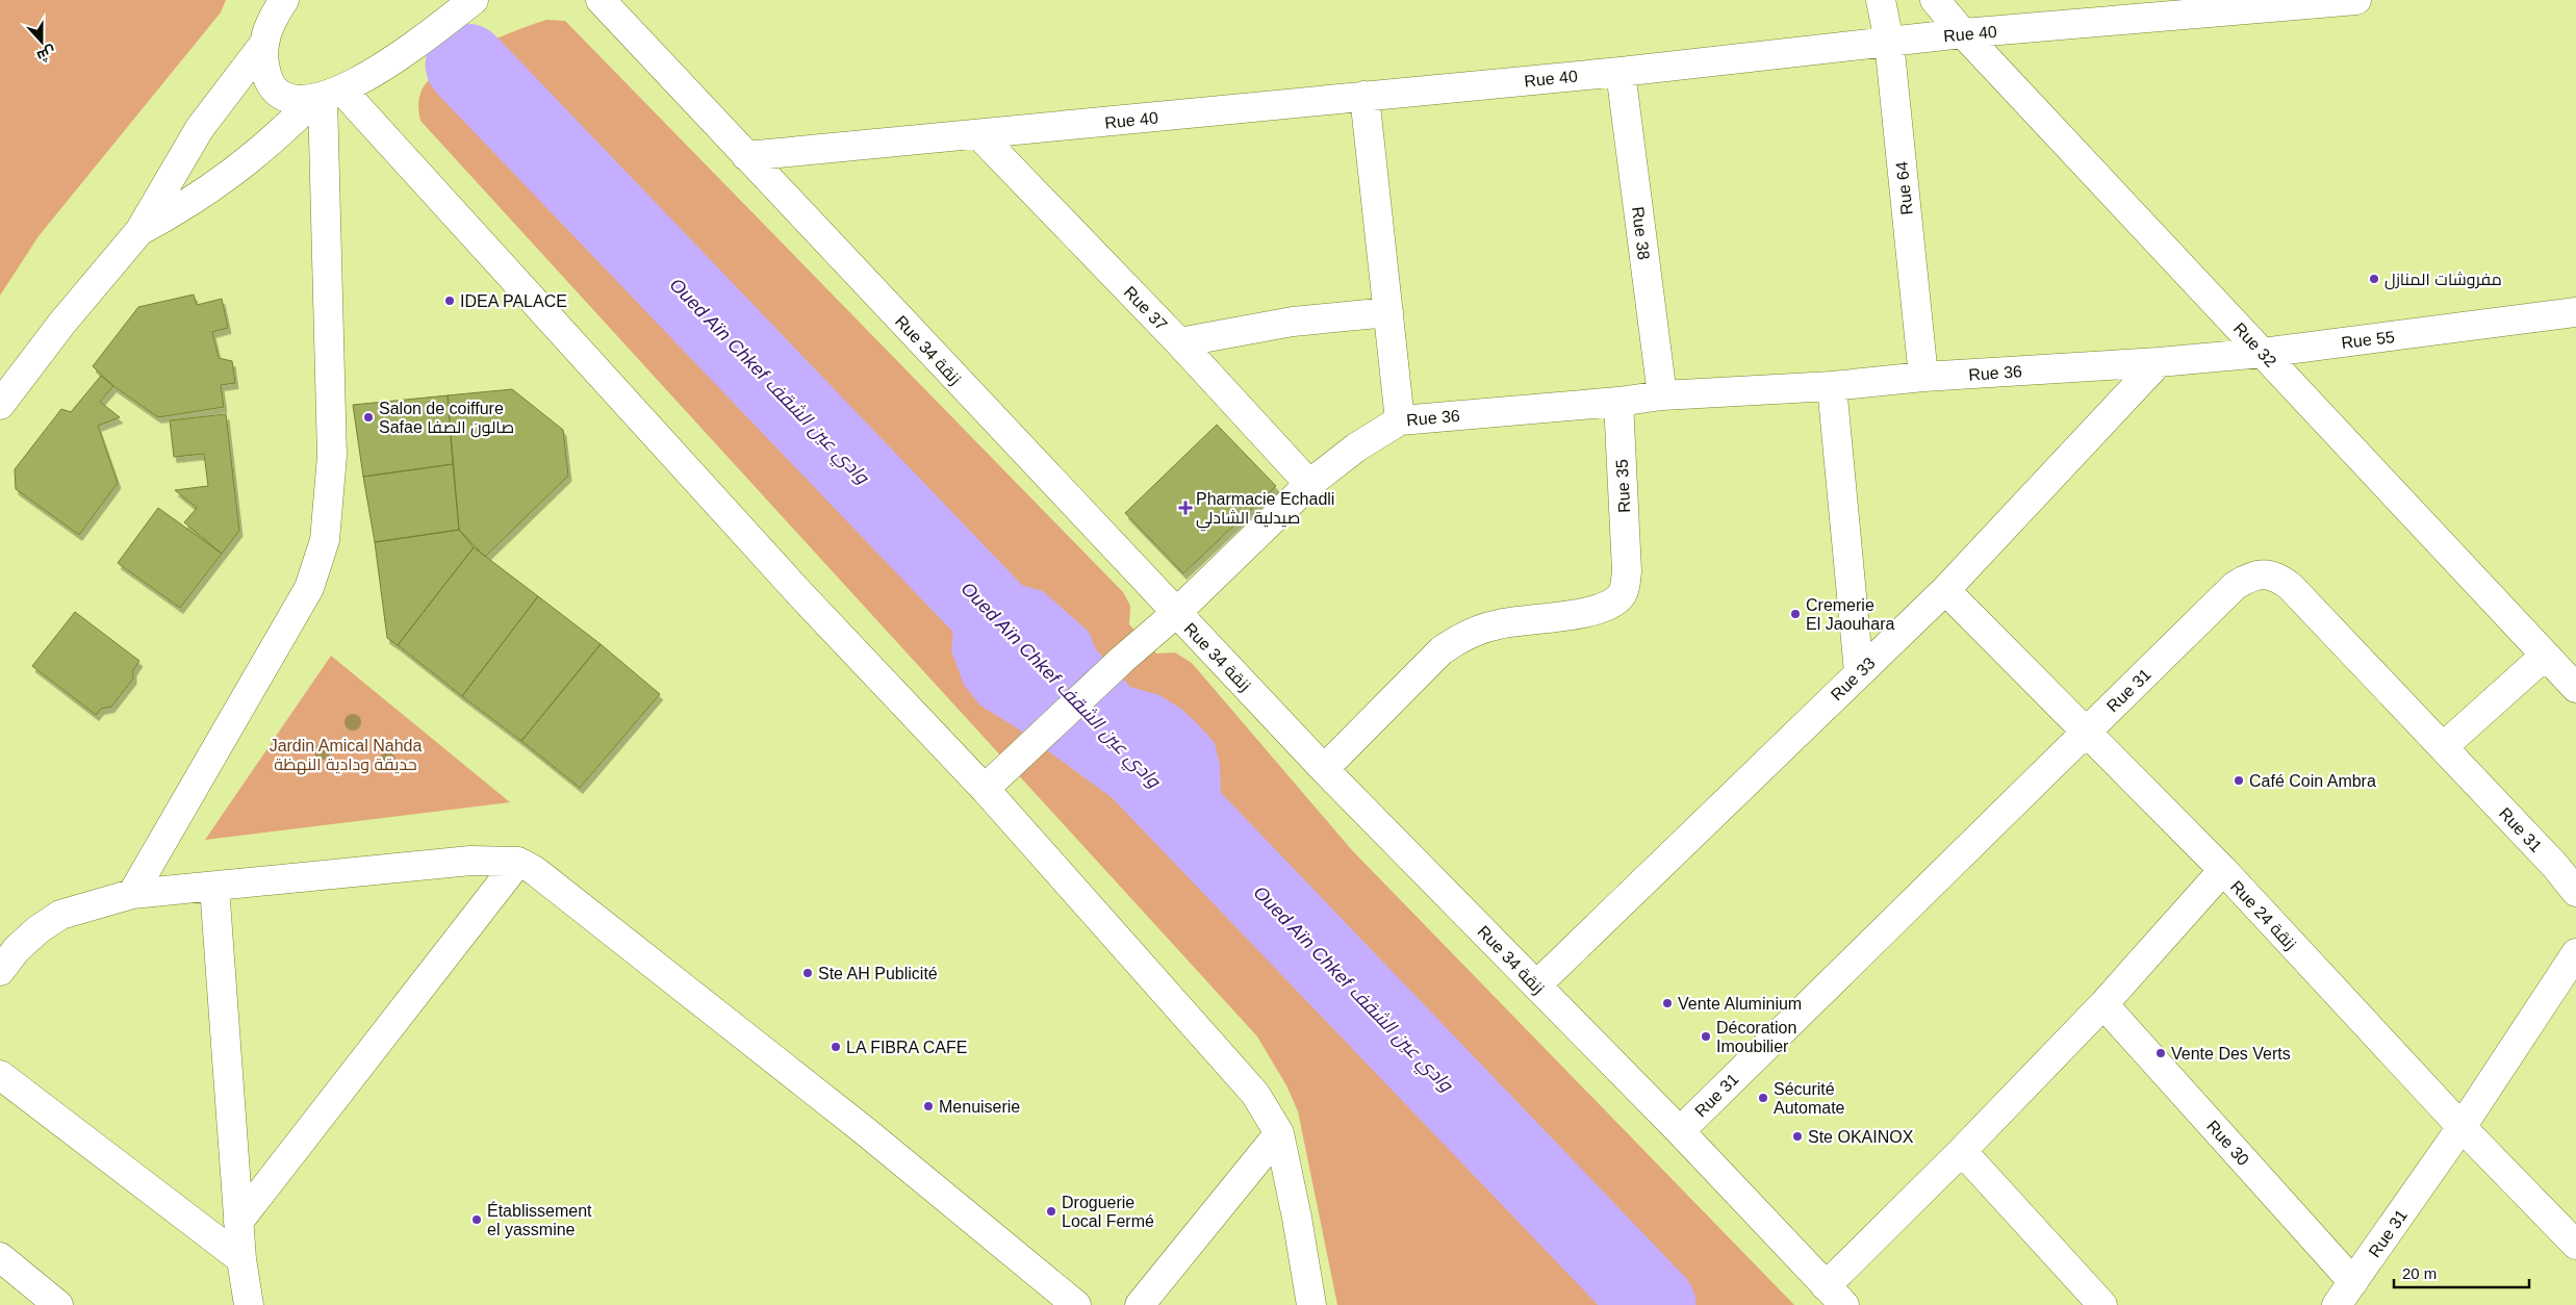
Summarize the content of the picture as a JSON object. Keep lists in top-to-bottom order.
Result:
{
  "streets": {
    "street": [
      "Rue 40",
      "Rue 64",
      "Rue 38",
      "Rue 37",
      "Rue 55",
      "Rue 32",
      "Rue 34 زنقة",
      "Rue 36",
      "Rue 35",
      "Rue 33",
      "Rue 31",
      "Rue 24 زنقة",
      "Rue 30"
    ]
  },
  "crossings": [
    ["Rue 40", "Rue 64"],
    ["Rue 40", "Rue 38"],
    ["Rue 40", "Rue 37"],
    ["Rue 40", "Rue 32"],
    ["Rue 40", "Rue 34 زنقة"],
    ["Rue 64", "Rue 36"],
    ["Rue 38", "Rue 36"],
    ["Rue 37", "Rue 36"],
    ["Rue 55", "Rue 32"],
    ["Rue 55", "Rue 36"],
    ["Rue 55", "Rue 33"],
    ["Rue 34 زنقة", "Rue 36"],
    ["Rue 34 زنقة", "Rue 35"],
    ["Rue 34 زنقة", "Rue 33"],
    ["Rue 34 زنقة", "Rue 31"],
    ["Rue 36", "Rue 35"],
    ["Rue 36", "Rue 33"],
    ["Rue 33", "Rue 24 زنقة"],
    ["Rue 31", "Rue 24 زنقة"],
    ["Rue 31", "Rue 30"]
  ],
  "water": ["Oued Aïn Chkef وادي عين الشقف"],
  "parks": ["Jardin Amical Nahda حديقة ودادية النهظة"],
  "places": {
    "other": [
      "مفروشات المنازل",
      "IDEA PALACE",
      "Salon de coiffure Safae صالون الصفا",
      "Cremerie El Jaouhara",
      "Café Coin Ambra",
      "Ste AH Publicité",
      "Vente Aluminium",
      "Décoration Imoubilier",
      "LA FIBRA CAFE",
      "Vente Des Verts",
      "Sécurité Automate",
      "Menuiserie",
      "Ste OKAINOX",
      "Droguerie Local Fermé",
      "Établissement el yassmine"
    ],
    "health": ["Pharmacie Echadli صيدلية الشادلي"]
  },
  "scale_bar": "20 m",
  "north": "bottom"
}
